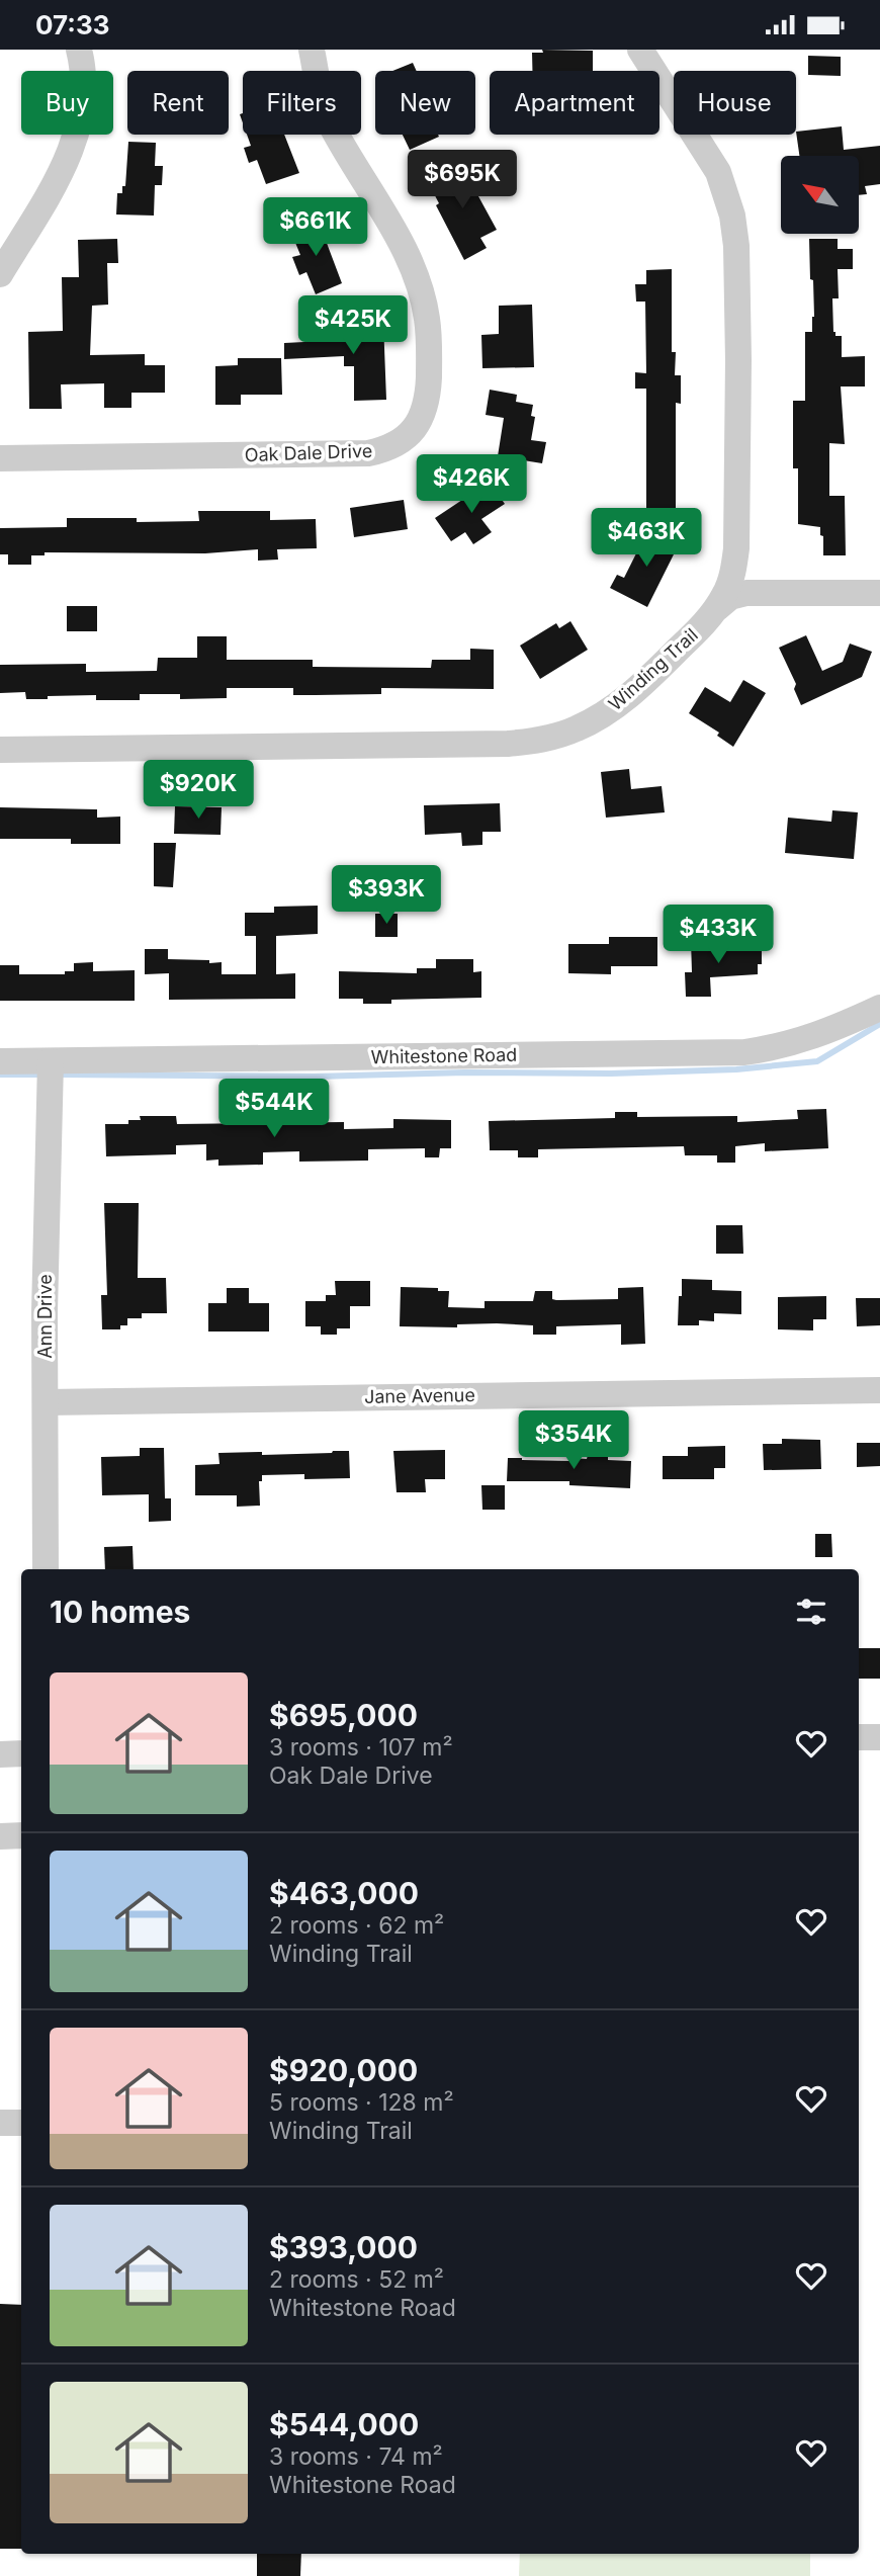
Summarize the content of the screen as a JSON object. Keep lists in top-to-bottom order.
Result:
{
  "streets": {
    "street": [
      "Oak Dale Drive",
      "Winding Trail",
      "Whitestone Road",
      "Ann Drive",
      "Jane Avenue"
    ]
  },
  "crossings": [
    ["Whitestone Road", "Ann Drive"],
    ["Ann Drive", "Jane Avenue"]
  ],
  "north": "top left",
  "page": {
    "status": "07:33",
    "chip": [
      "Buy",
      "Rent",
      "Filters",
      "New",
      "Apartment",
      "House"
    ],
    "price": [
      "$695K",
      "$661K",
      "$425K",
      "$426K",
      "$463K",
      "$920K",
      "$393K",
      "$433K",
      "$544K",
      "$354K"
    ],
    "heading": "10 homes",
    "list": [
      {
        "name": "$695,000",
        "note": "3 rooms · 107 m² · Oak Dale Drive"
      },
      {
        "name": "$463,000",
        "note": "2 rooms · 62 m² · Winding Trail"
      },
      {
        "name": "$920,000",
        "note": "5 rooms · 128 m² · Winding Trail"
      },
      {
        "name": "$393,000",
        "note": "2 rooms · 52 m² · Whitestone Road"
      },
      {
        "name": "$544,000",
        "note": "3 rooms · 74 m² · Whitestone Road"
      }
    ]
  }
}
